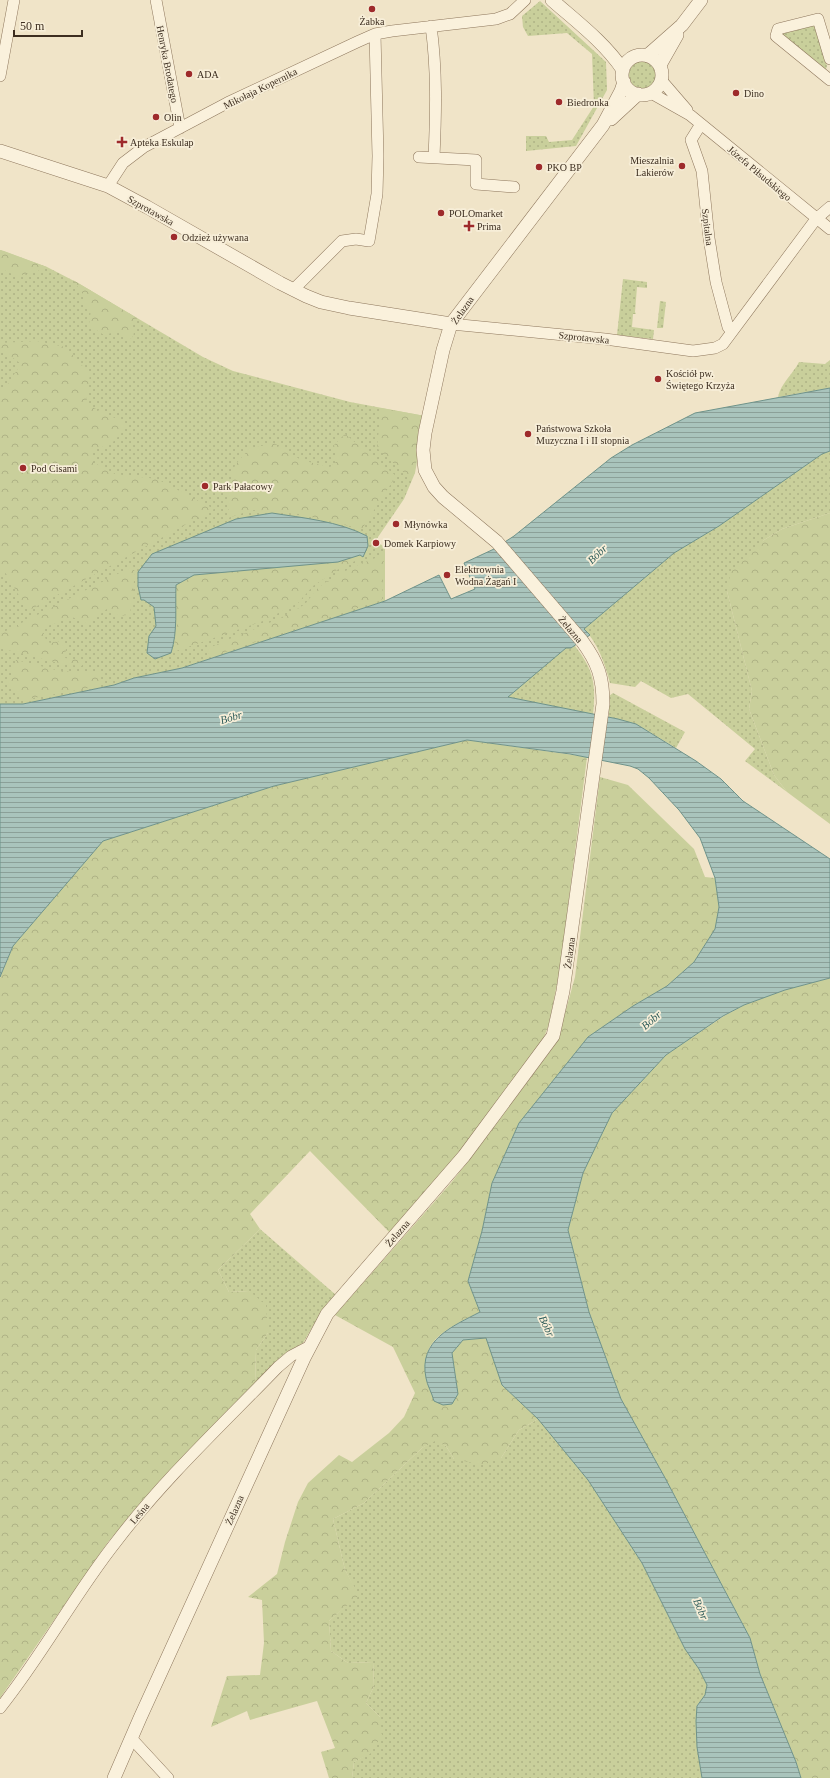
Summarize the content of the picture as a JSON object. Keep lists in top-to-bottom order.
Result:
{
  "streets": {
    "street": [
      "Henryka Brodatego",
      "Mikołaja Kopernika",
      "Józefa Piłsudskiego",
      "Szprotawska",
      "Szpitalna",
      "Żelazna",
      "Leśna"
    ]
  },
  "crossings": [
    ["Henryka Brodatego", "Mikołaja Kopernika"],
    ["Mikołaja Kopernika", "Szprotawska"],
    ["Józefa Piłsudskiego", "Szprotawska"],
    ["Józefa Piłsudskiego", "Szpitalna"],
    ["Szprotawska", "Szpitalna"],
    ["Szprotawska", "Żelazna"],
    ["Żelazna", "Leśna"]
  ],
  "water": ["Bóbr"],
  "places": {
    "other": [
      "Żabka",
      "ADA",
      "Dino",
      "Biedronka",
      "Olin",
      "Mieszalnia Lakierów",
      "PKO BP",
      "POLOmarket",
      "Odzież używana",
      "Kościół pw. Świętego Krzyża",
      "Państwowa Szkoła Muzyczna I i II stopnia",
      "Pod Cisami",
      "Park Pałacowy",
      "Młynówka",
      "Domek Karpiowy",
      "Elektrownia Wodna Żagań I"
    ],
    "health": ["Apteka Eskulap", "Prima"]
  },
  "scale_bar": "50 m"
}
